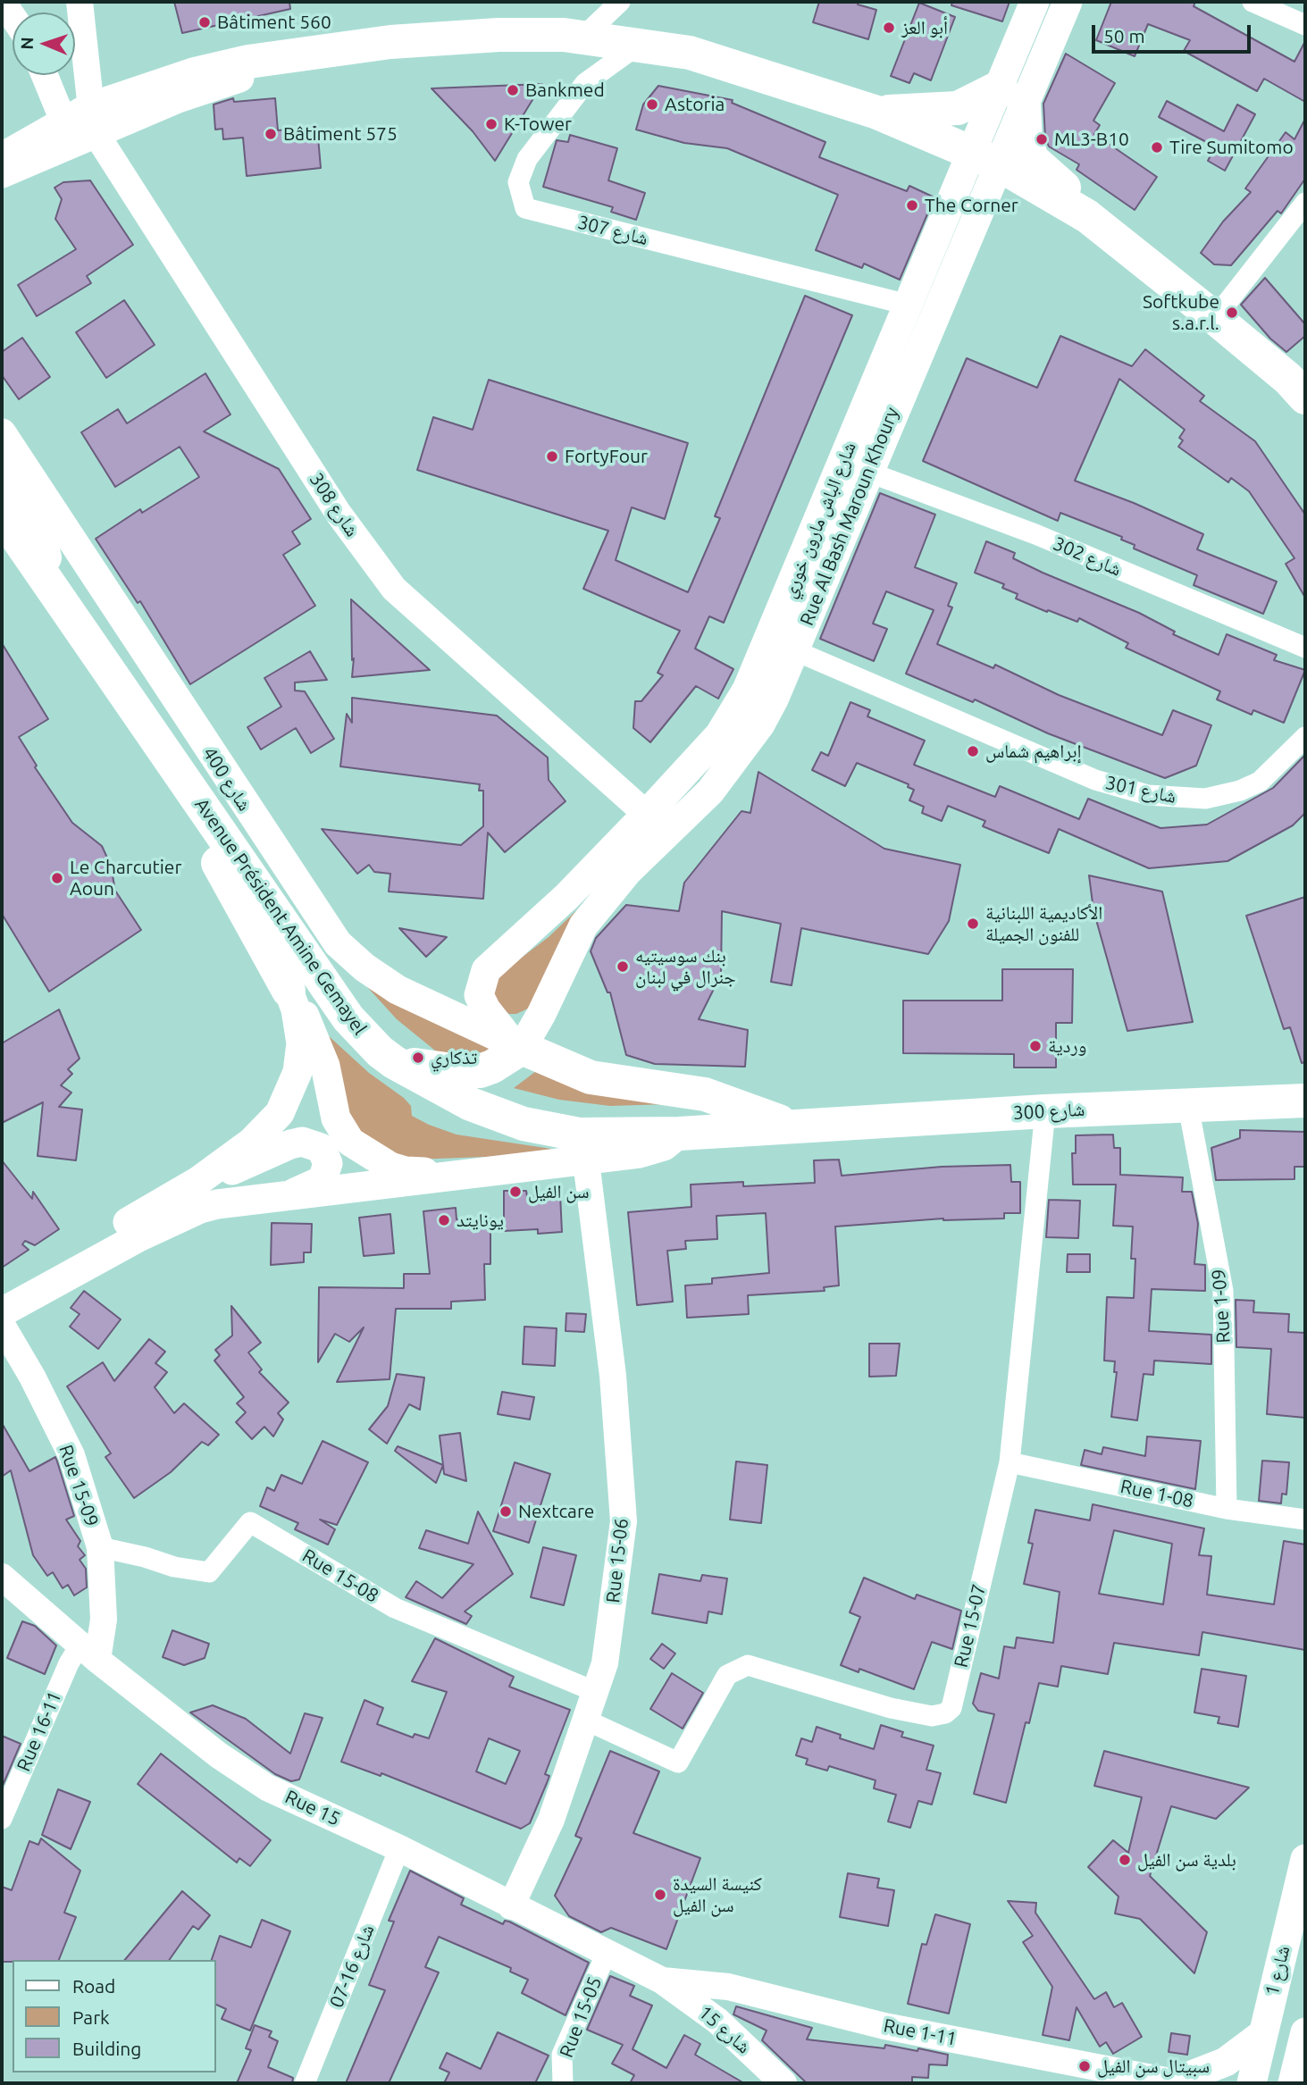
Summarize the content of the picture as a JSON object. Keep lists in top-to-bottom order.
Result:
{
  "streets": {
    "highway": ["Avenue Président Amine Gemayel", "شارع 300"],
    "main road": [
      "Rue Al Bash Maroun Khoury",
      "شارع الباش مارون خوري",
      "شارع 400",
      "شارع 1"
    ],
    "street": [
      "شارع 307",
      "شارع 308",
      "شارع 302",
      "شارع 301",
      "Rue 1-09",
      "Rue 15-09",
      "Rue 1-08",
      "Rue 15-06",
      "Rue 15-08",
      "Rue 15-07",
      "Rue 16-11",
      "Rue 15",
      "شارع 16-07",
      "Rue 15-05",
      "شارع 15",
      "Rue 1-11"
    ]
  },
  "crossings": [
    ["شارع 307", "شارع الباش مارون خوري"],
    ["شارع 308", "Rue Al Bash Maroun Khoury"],
    ["شارع 308", "شارع الباش مارون خوري"],
    ["Rue Al Bash Maroun Khoury", "شارع الباش مارون خوري"],
    ["Rue Al Bash Maroun Khoury", "شارع 302"],
    ["Rue Al Bash Maroun Khoury", "شارع 400"],
    ["Rue Al Bash Maroun Khoury", "شارع 301"],
    ["شارع الباش مارون خوري", "شارع 400"],
    ["Avenue Président Amine Gemayel", "شارع 300"],
    ["شارع 300", "Rue 1-09"],
    ["شارع 300", "Rue 15-07"],
    ["Rue 1-09", "Rue 1-08"],
    ["Rue 15-09", "Rue 15-08"],
    ["Rue 15-09", "Rue 16-11"],
    ["Rue 15-09", "Rue 15"],
    ["Rue 1-08", "Rue 15-07"],
    ["Rue 15-06", "Rue 15-08"],
    ["Rue 15-06", "Rue 15-07"],
    ["Rue 15-06", "Rue 15"],
    ["Rue 16-11", "Rue 15"],
    ["Rue 15", "شارع 16-07"],
    ["Rue 15", "Rue 15-05"],
    ["Rue 15", "شارع 15"],
    ["Rue 15", "Rue 1-11"],
    ["شارع 15", "Rue 1-11"]
  ],
  "places": [
    "Bâtiment 560",
    "أبو العز",
    "Bankmed",
    "Astoria",
    "K-Tower",
    "Bâtiment 575",
    "ML3-B10",
    "Tire Sumitomo",
    "The Corner",
    "Softkube s.a.r.l.",
    "FortyFour",
    "إبراهيم شماس",
    "Le Charcutier Aoun",
    "الأكاديمية اللبنانية للفنون الجميلة",
    "بنك سوسيتيه جنرال في لبنان",
    "وردية",
    "تذكاري",
    "سن الفيل",
    "يونايتد",
    "Nextcare",
    "بلدية سن الفيل",
    "كنيسة السيدة سن الفيل",
    "سبيتال سن الفيل"
  ],
  "legend": ["Road", "Park", "Building"],
  "scale_bar": "50 m",
  "north": "left"
}
